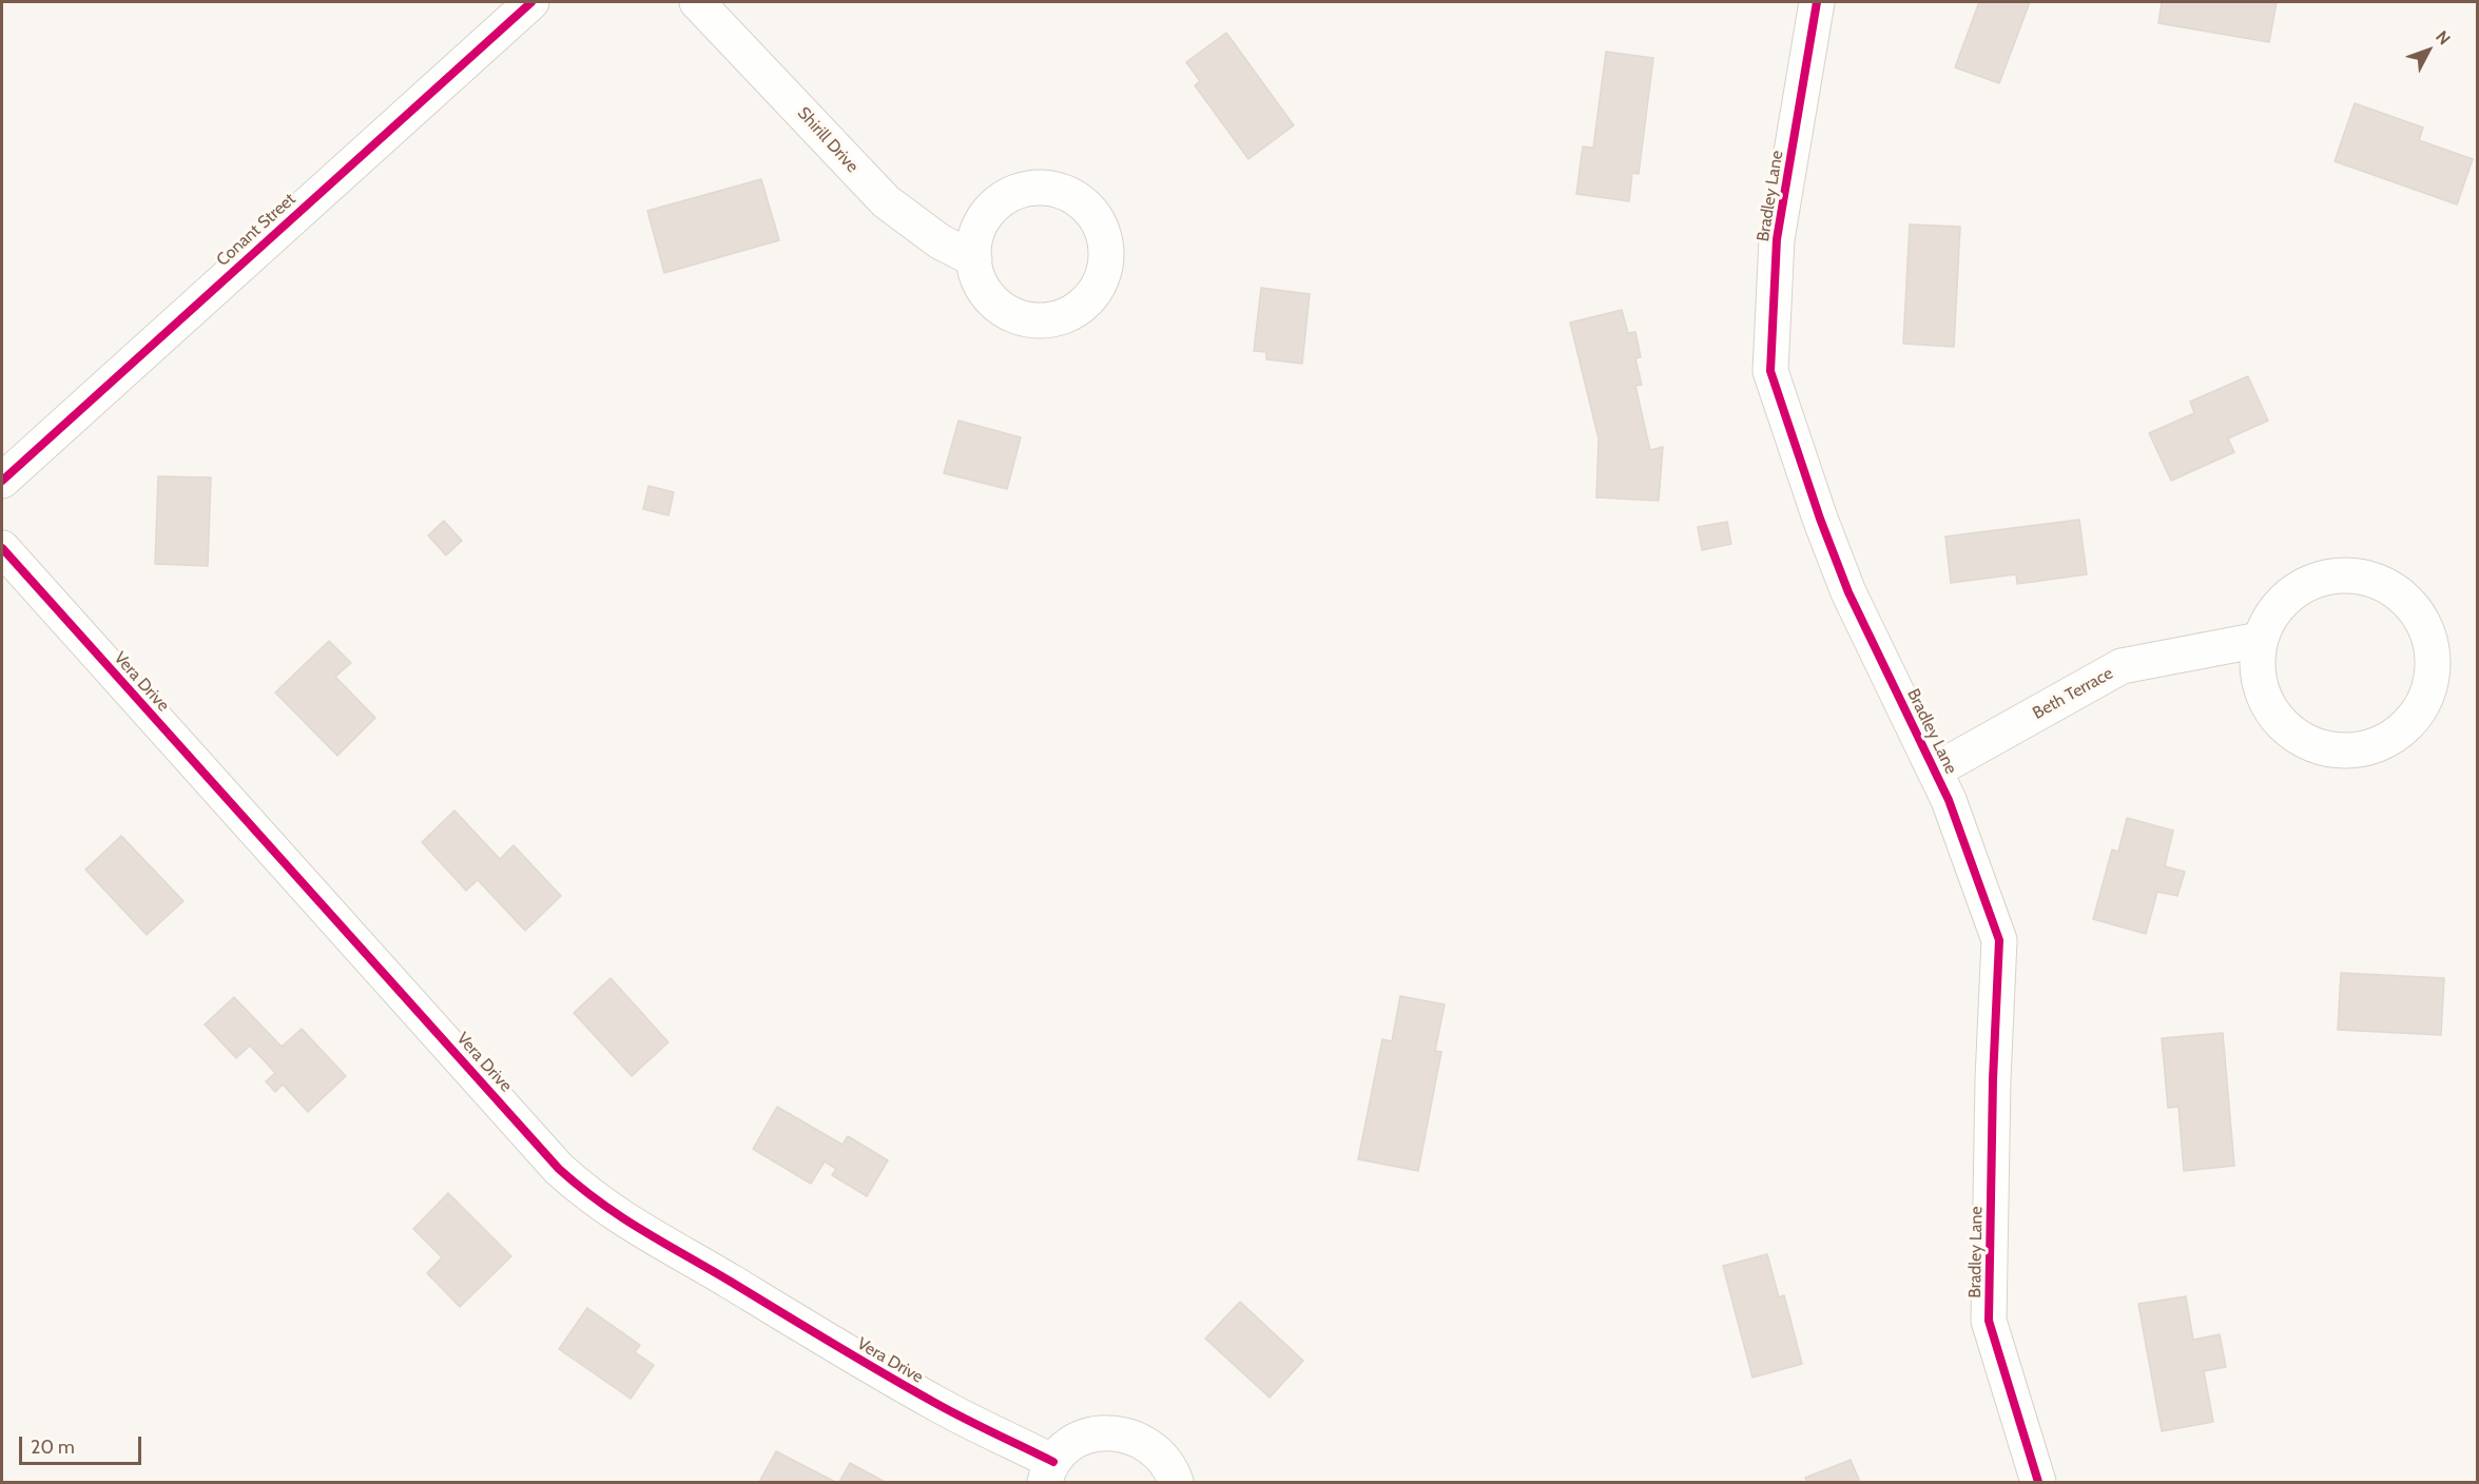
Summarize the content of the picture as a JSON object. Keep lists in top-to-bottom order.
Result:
{
  "streets": {
    "street": [
      "Shirill Drive",
      "Bradley Lane",
      "Conant Street",
      "Vera Drive",
      "Beth Terrace"
    ]
  },
  "crossings": [
    ["Bradley Lane", "Beth Terrace"]
  ],
  "scale_bar": "20 m",
  "north": "top right"
}
